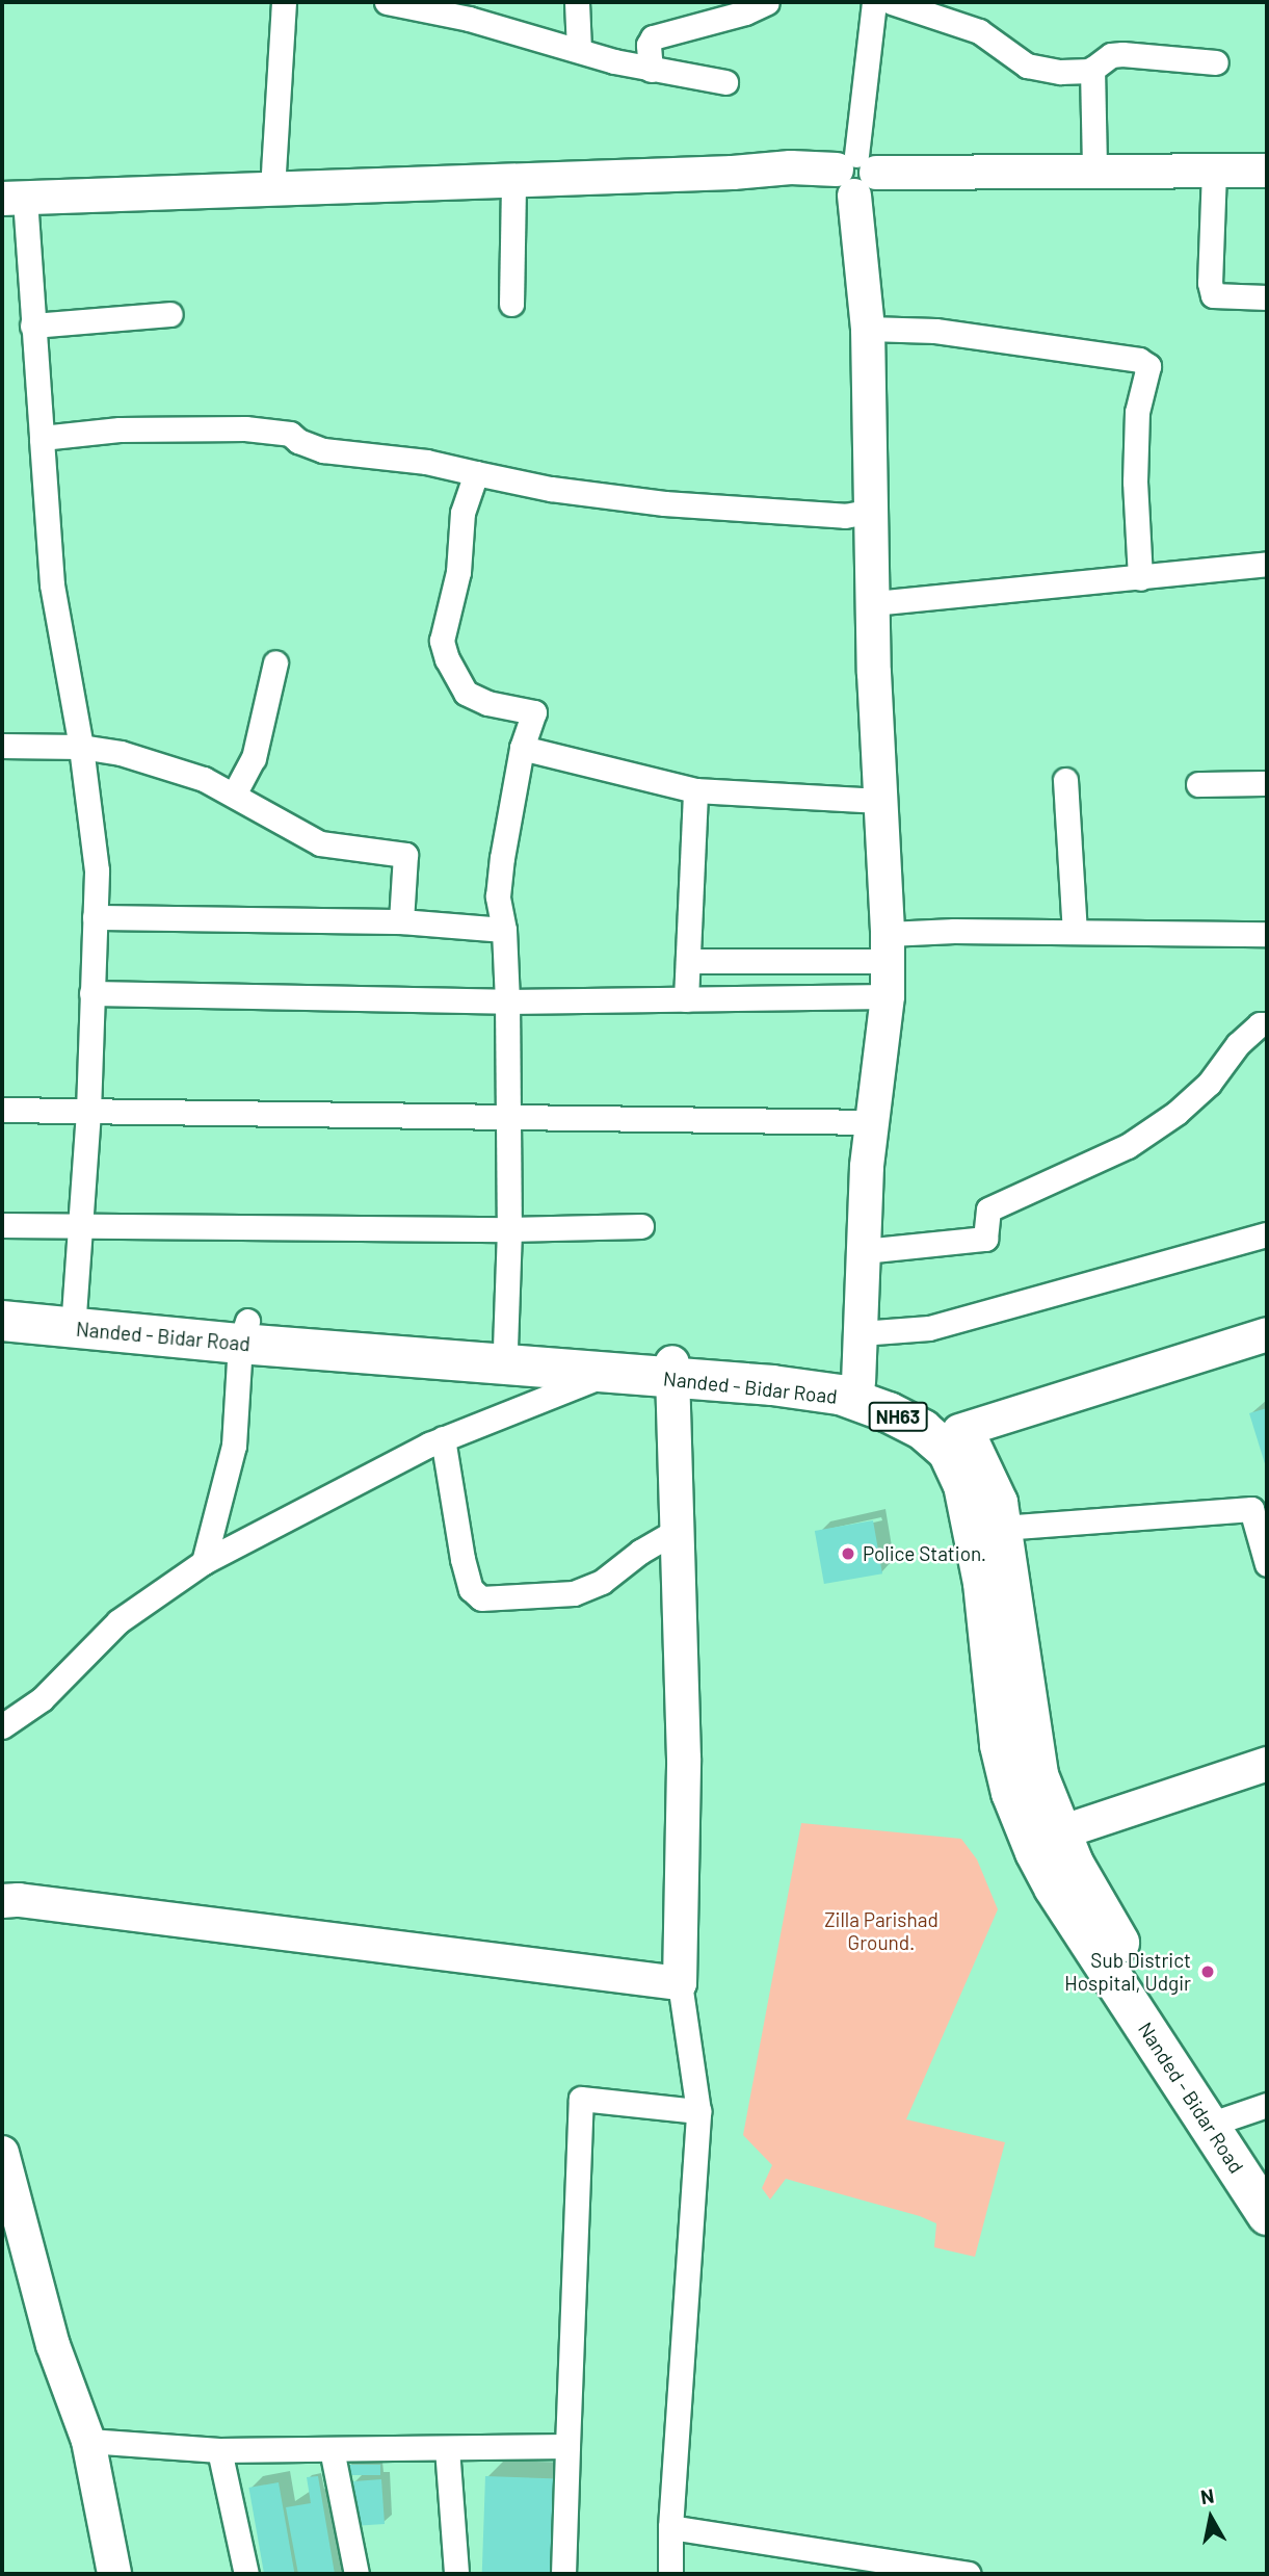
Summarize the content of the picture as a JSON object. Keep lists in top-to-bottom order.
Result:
{
  "streets": {
    "highway": ["Nanded - Bidar Road", "NH63"]
  },
  "parks": ["Zilla Parishad Ground."],
  "places": ["Police Station.", "Sub District Hospital, Udgir"],
  "north": "top"
}
